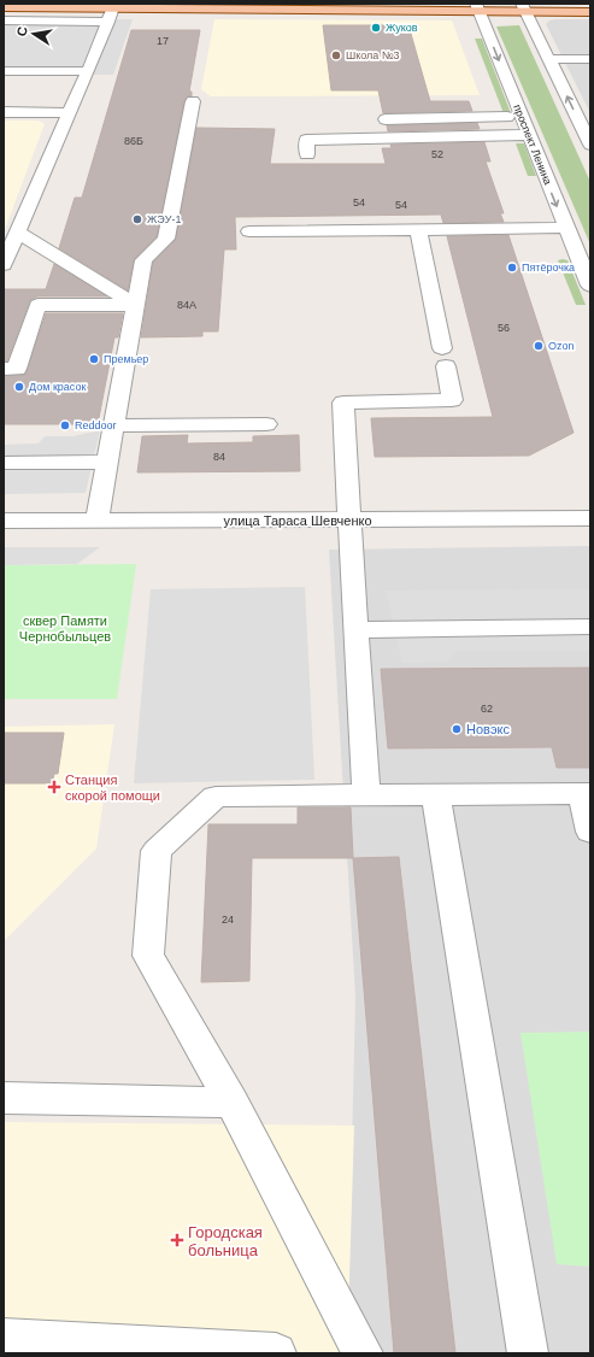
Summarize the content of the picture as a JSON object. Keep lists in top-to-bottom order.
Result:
{
  "streets": {
    "street": ["проспект Ленина", "улица Тараса Шевченко"]
  },
  "parks": ["сквер Памяти Чернобыльцев"],
  "places": {
    "other": [
      "Жуков",
      "Школа №3",
      "ЖЭУ-1",
      "Пятёрочка",
      "Ozon",
      "Премьер",
      "Дом красок",
      "Reddoor",
      "Новэкс"
    ],
    "health": ["Станция скорой помощи", "Городская больница"]
  },
  "house_numbers": [
    "17",
    "86Б",
    "52",
    "54",
    "54",
    "84А",
    "56",
    "84",
    "62",
    "24"
  ],
  "north": "left"
}
